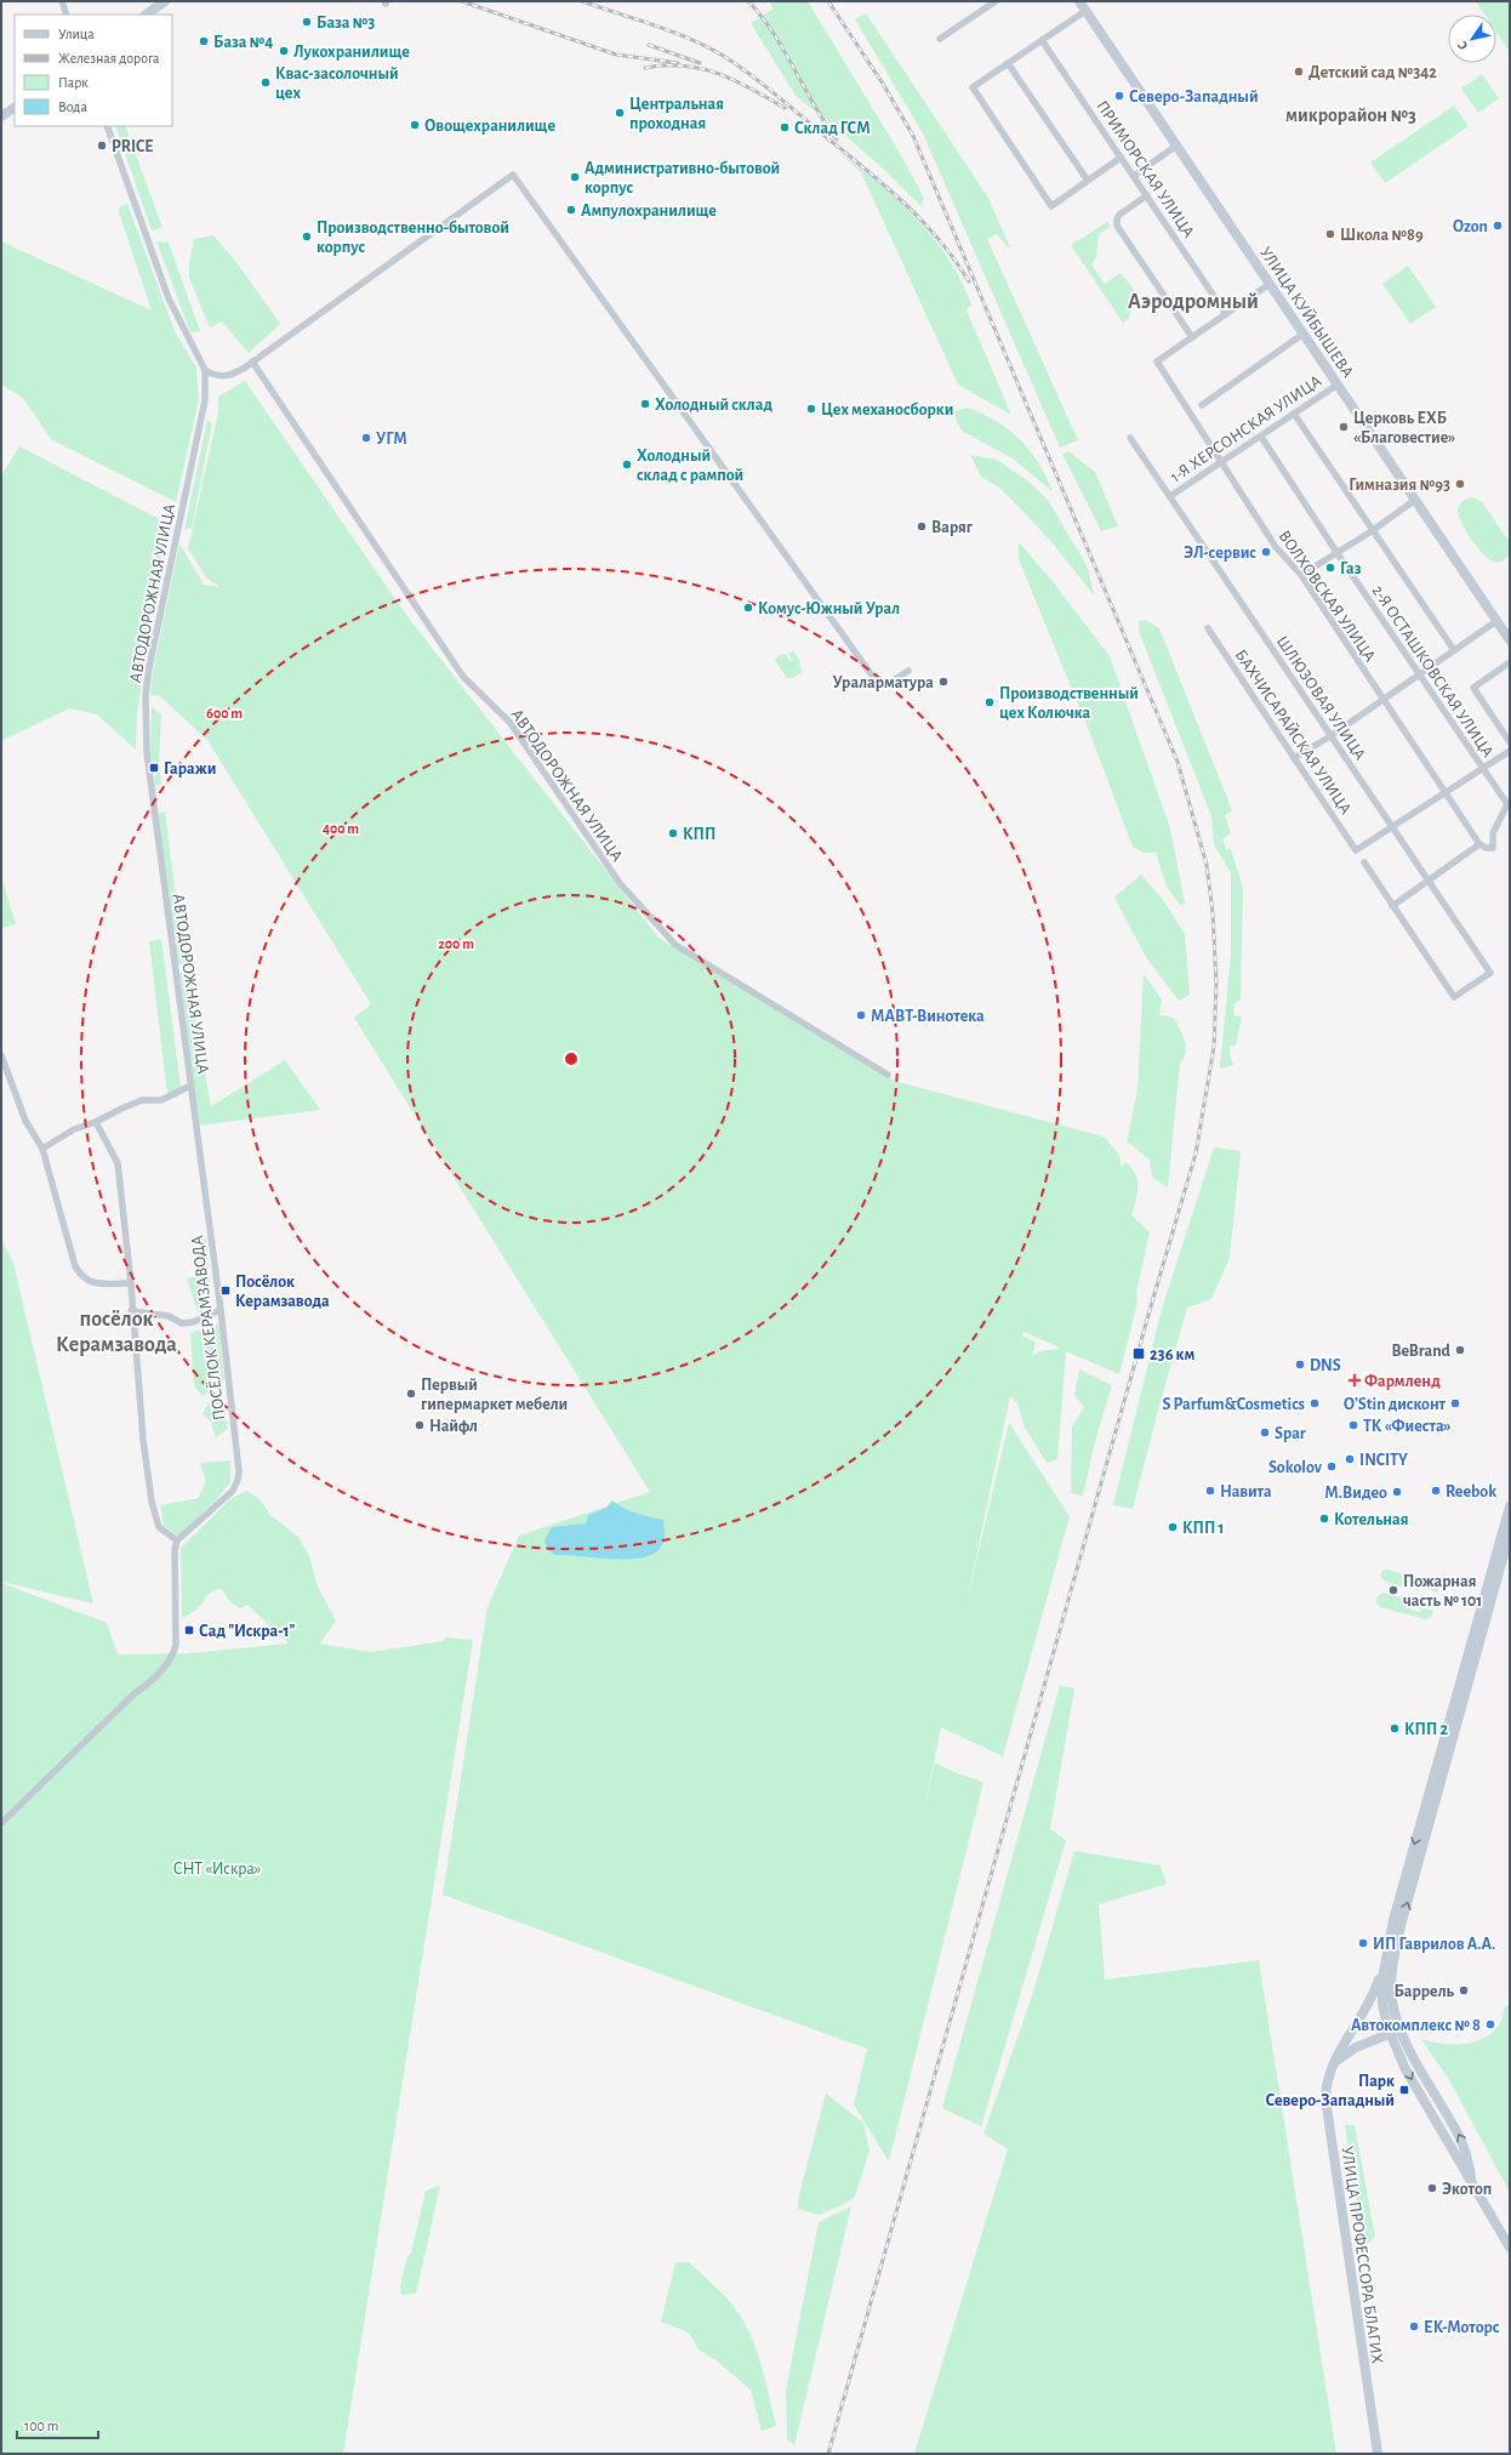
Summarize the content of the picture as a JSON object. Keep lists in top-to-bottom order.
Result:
{
  "streets": {
    "main road": ["УЛИЦА КУЙБЫШЕВА", "УЛИЦА ПРОФЕССОРА БЛАГИХ"],
    "street": [
      "ПРИМОРСКАЯ УЛИЦА",
      "1-Я ХЕРСОНСКАЯ УЛИЦА",
      "АВТОДОРОЖНАЯ УЛИЦА",
      "ВОЛХОВСКАЯ УЛИЦА",
      "2-Я ОСТАШКОВСКАЯ УЛИЦА",
      "ШЛЮЗОВАЯ УЛИЦА",
      "БАХЧИСАРАЙСКАЯ УЛИЦА",
      "ПОСЁЛОК КЕРАМЗАВОДА"
    ]
  },
  "crossings": [
    ["УЛИЦА КУЙБЫШЕВА", "1-Я ХЕРСОНСКАЯ УЛИЦА"],
    ["1-Я ХЕРСОНСКАЯ УЛИЦА", "ВОЛХОВСКАЯ УЛИЦА"],
    ["1-Я ХЕРСОНСКАЯ УЛИЦА", "2-Я ОСТАШКОВСКАЯ УЛИЦА"],
    ["1-Я ХЕРСОНСКАЯ УЛИЦА", "ШЛЮЗОВАЯ УЛИЦА"],
    ["АВТОДОРОЖНАЯ УЛИЦА", "ПОСЁЛОК КЕРАМЗАВОДА"],
    ["ВОЛХОВСКАЯ УЛИЦА", "2-Я ОСТАШКОВСКАЯ УЛИЦА"],
    ["ШЛЮЗОВАЯ УЛИЦА", "БАХЧИСАРАЙСКАЯ УЛИЦА"]
  ],
  "districts": ["микрорайон №3", "Аэродромный", "посёлок Керамзавода"],
  "parks": ["СНТ «Искра»"],
  "places": {
    "other": [
      "База №3",
      "База №4",
      "Лукохранилище",
      "Детский сад №342",
      "Квас-засолочный цех",
      "Северо-Западный",
      "Центральная проходная",
      "Овощехранилище",
      "Склад ГСМ",
      "PRICE",
      "Административно-бытовой корпус",
      "Ампулохранилище",
      "Ozon",
      "Школа №89",
      "Производственно-бытовой корпус",
      "Холодный склад",
      "Цех механосборки",
      "Церковь ЕХБ «Благовестие»",
      "УГМ",
      "Холодный склад с рампой",
      "Гимназия №93",
      "Варяг",
      "ЭЛ-сервис",
      "Газ",
      "Комус-Южный Урал",
      "Ураларматура",
      "Производственный цех Колючка",
      "КПП",
      "МАВТ-Винотека",
      "BeBrand",
      "DNS",
      "Первый гипермаркет мебели",
      "S Parfum&Cosmetics",
      "O'Stin дисконт",
      "Найфл",
      "ТК «Фиеста»",
      "Spar",
      "INCITY",
      "Sokolov",
      "Навита",
      "Reebok",
      "М.Видео",
      "Котельная",
      "КПП 1",
      "Пожарная часть № 101",
      "КПП 2",
      "ИП Гаврилов А.А.",
      "Баррель",
      "Автокомплекс № 8",
      "Экотоп",
      "ЕК-Моторс"
    ],
    "transit": [
      "Гаражи",
      "Посёлок Керамзавода",
      "236 км",
      "Сад \"Искра-1\"",
      "Парк Северо-Западный"
    ],
    "health": ["Фармленд"]
  },
  "legend": [
    "Улица",
    "Железная дорога",
    "Парк",
    "Вода"
  ],
  "scale_bar": "100 m",
  "north": "bottom left",
  "rings": ["600 m", "400 m", "200 m"]
}
